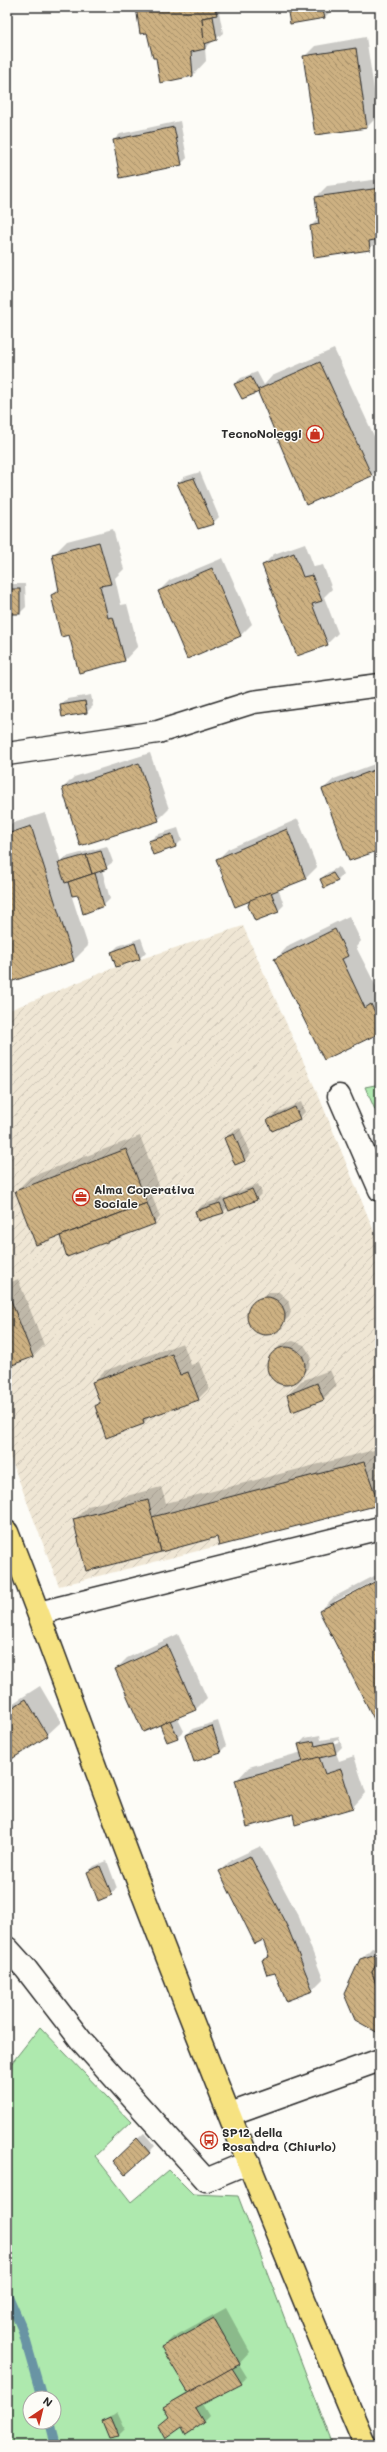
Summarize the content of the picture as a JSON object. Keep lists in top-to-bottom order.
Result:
{
  "places": {
    "shop": ["TecnoNoleggi"],
    "office": ["Alma Coperativa Sociale"],
    "bus stop": ["SP12 della Rosandra (Chiurlo)"]
  },
  "north": "top right"
}
